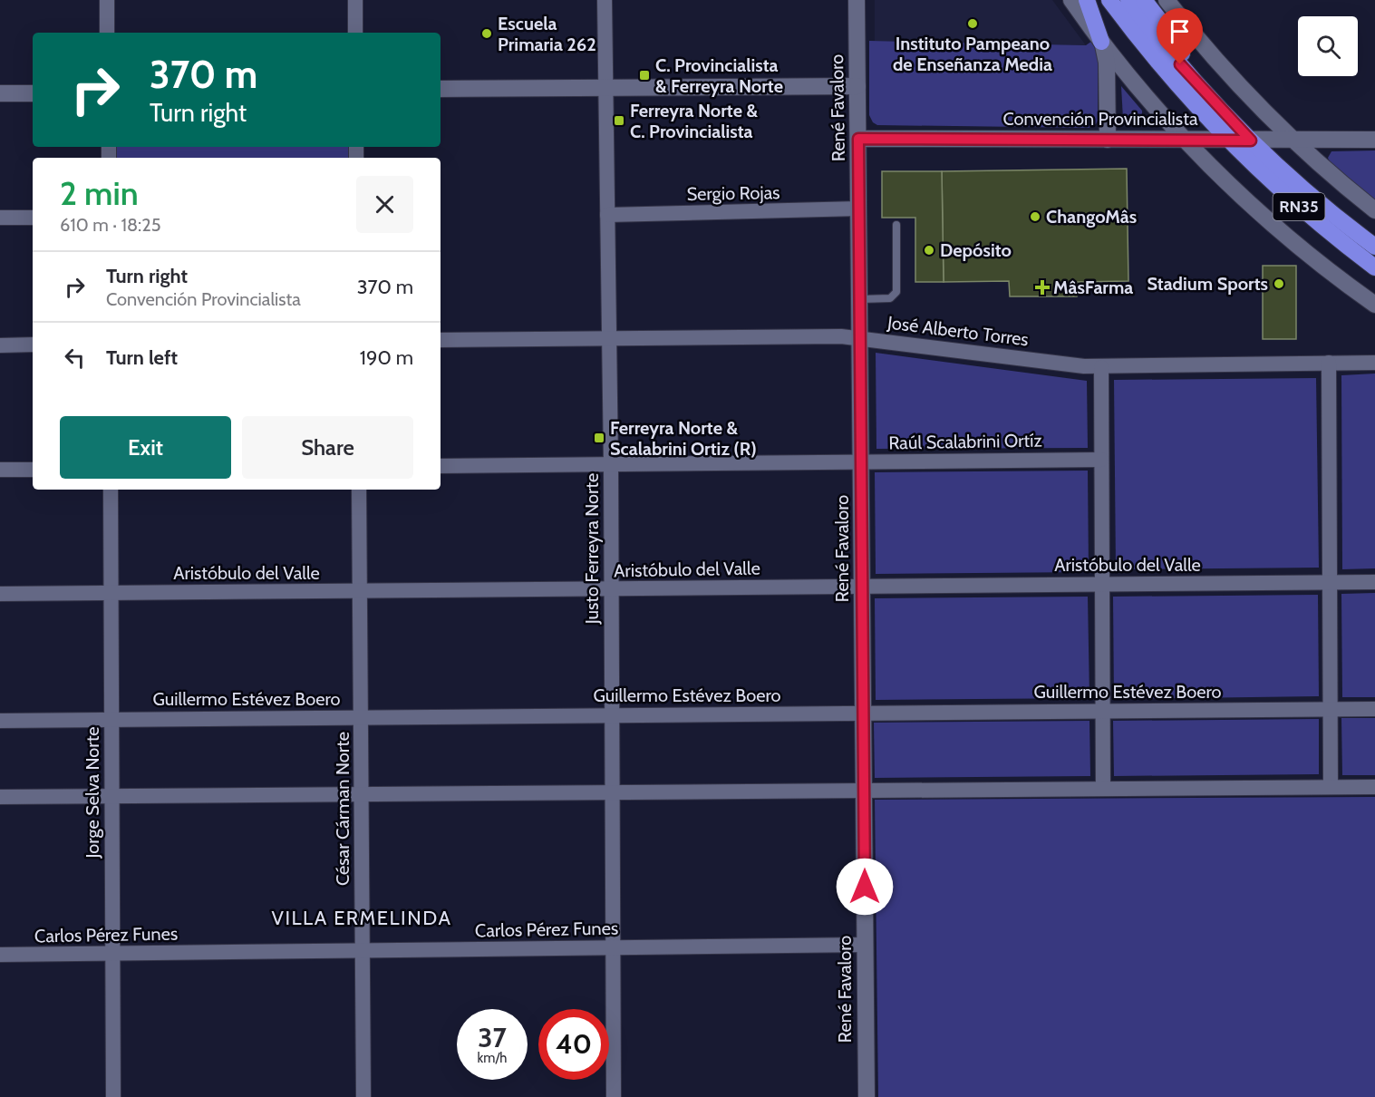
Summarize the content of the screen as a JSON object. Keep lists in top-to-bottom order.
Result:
{
  "streets": {
    "highway": ["RN35"],
    "street": [
      "René Favaloro",
      "Convención Provincialista",
      "Sergio Rojas",
      "José Alberto Torres",
      "Raúl Scalabrini Ortíz",
      "Justo Ferreyra Norte",
      "Aristóbulo del Valle",
      "Guillermo Estévez Boero",
      "Jorge Selva Norte",
      "César Cárman Norte",
      "Carlos Pérez Funes"
    ]
  },
  "crossings": [
    ["René Favaloro", "Convención Provincialista"],
    ["René Favaloro", "Sergio Rojas"],
    ["René Favaloro", "José Alberto Torres"],
    ["René Favaloro", "Raúl Scalabrini Ortíz"],
    ["René Favaloro", "Aristóbulo del Valle"],
    ["René Favaloro", "Guillermo Estévez Boero"],
    ["René Favaloro", "Carlos Pérez Funes"],
    ["Convención Provincialista", "RN35"],
    ["Sergio Rojas", "Justo Ferreyra Norte"],
    ["José Alberto Torres", "Justo Ferreyra Norte"],
    ["Raúl Scalabrini Ortíz", "Justo Ferreyra Norte"],
    ["Justo Ferreyra Norte", "Aristóbulo del Valle"],
    ["Justo Ferreyra Norte", "Guillermo Estévez Boero"],
    ["Justo Ferreyra Norte", "Carlos Pérez Funes"],
    ["Aristóbulo del Valle", "Jorge Selva Norte"],
    ["Aristóbulo del Valle", "César Cárman Norte"],
    ["Guillermo Estévez Boero", "Jorge Selva Norte"],
    ["Guillermo Estévez Boero", "César Cárman Norte"],
    ["Jorge Selva Norte", "Carlos Pérez Funes"],
    ["César Cárman Norte", "Carlos Pérez Funes"]
  ],
  "districts": ["VILLA ERMELINDA"],
  "places": {
    "other": [
      "Instituto Pampeano de Enseñanza Media",
      "Escuela Primaria 262",
      "ChangoMâs",
      "Depósito",
      "Stadium Sports"
    ],
    "transit": ["C. Provincialista & Ferreyra Norte", "Ferreyra Norte & C. Provincialista", "Ferreyra Norte & Scalabrini Ortiz (R)"],
    "health": ["MâsFarma"]
  },
  "page": {
    "turn": ["370 m", "Turn right"],
    "heading": ["2 min", "610 m · 18:25"],
    "list": [
      {
        "name": "Turn right",
        "note": "Convención Provincialista",
        "value": "370 m"
      },
      {
        "name": "Turn left",
        "value": "190 m"
      }
    ],
    "buttons": ["Exit", "Share"],
    "speed": "37 km/h",
    "limit": "40"
  }
}
